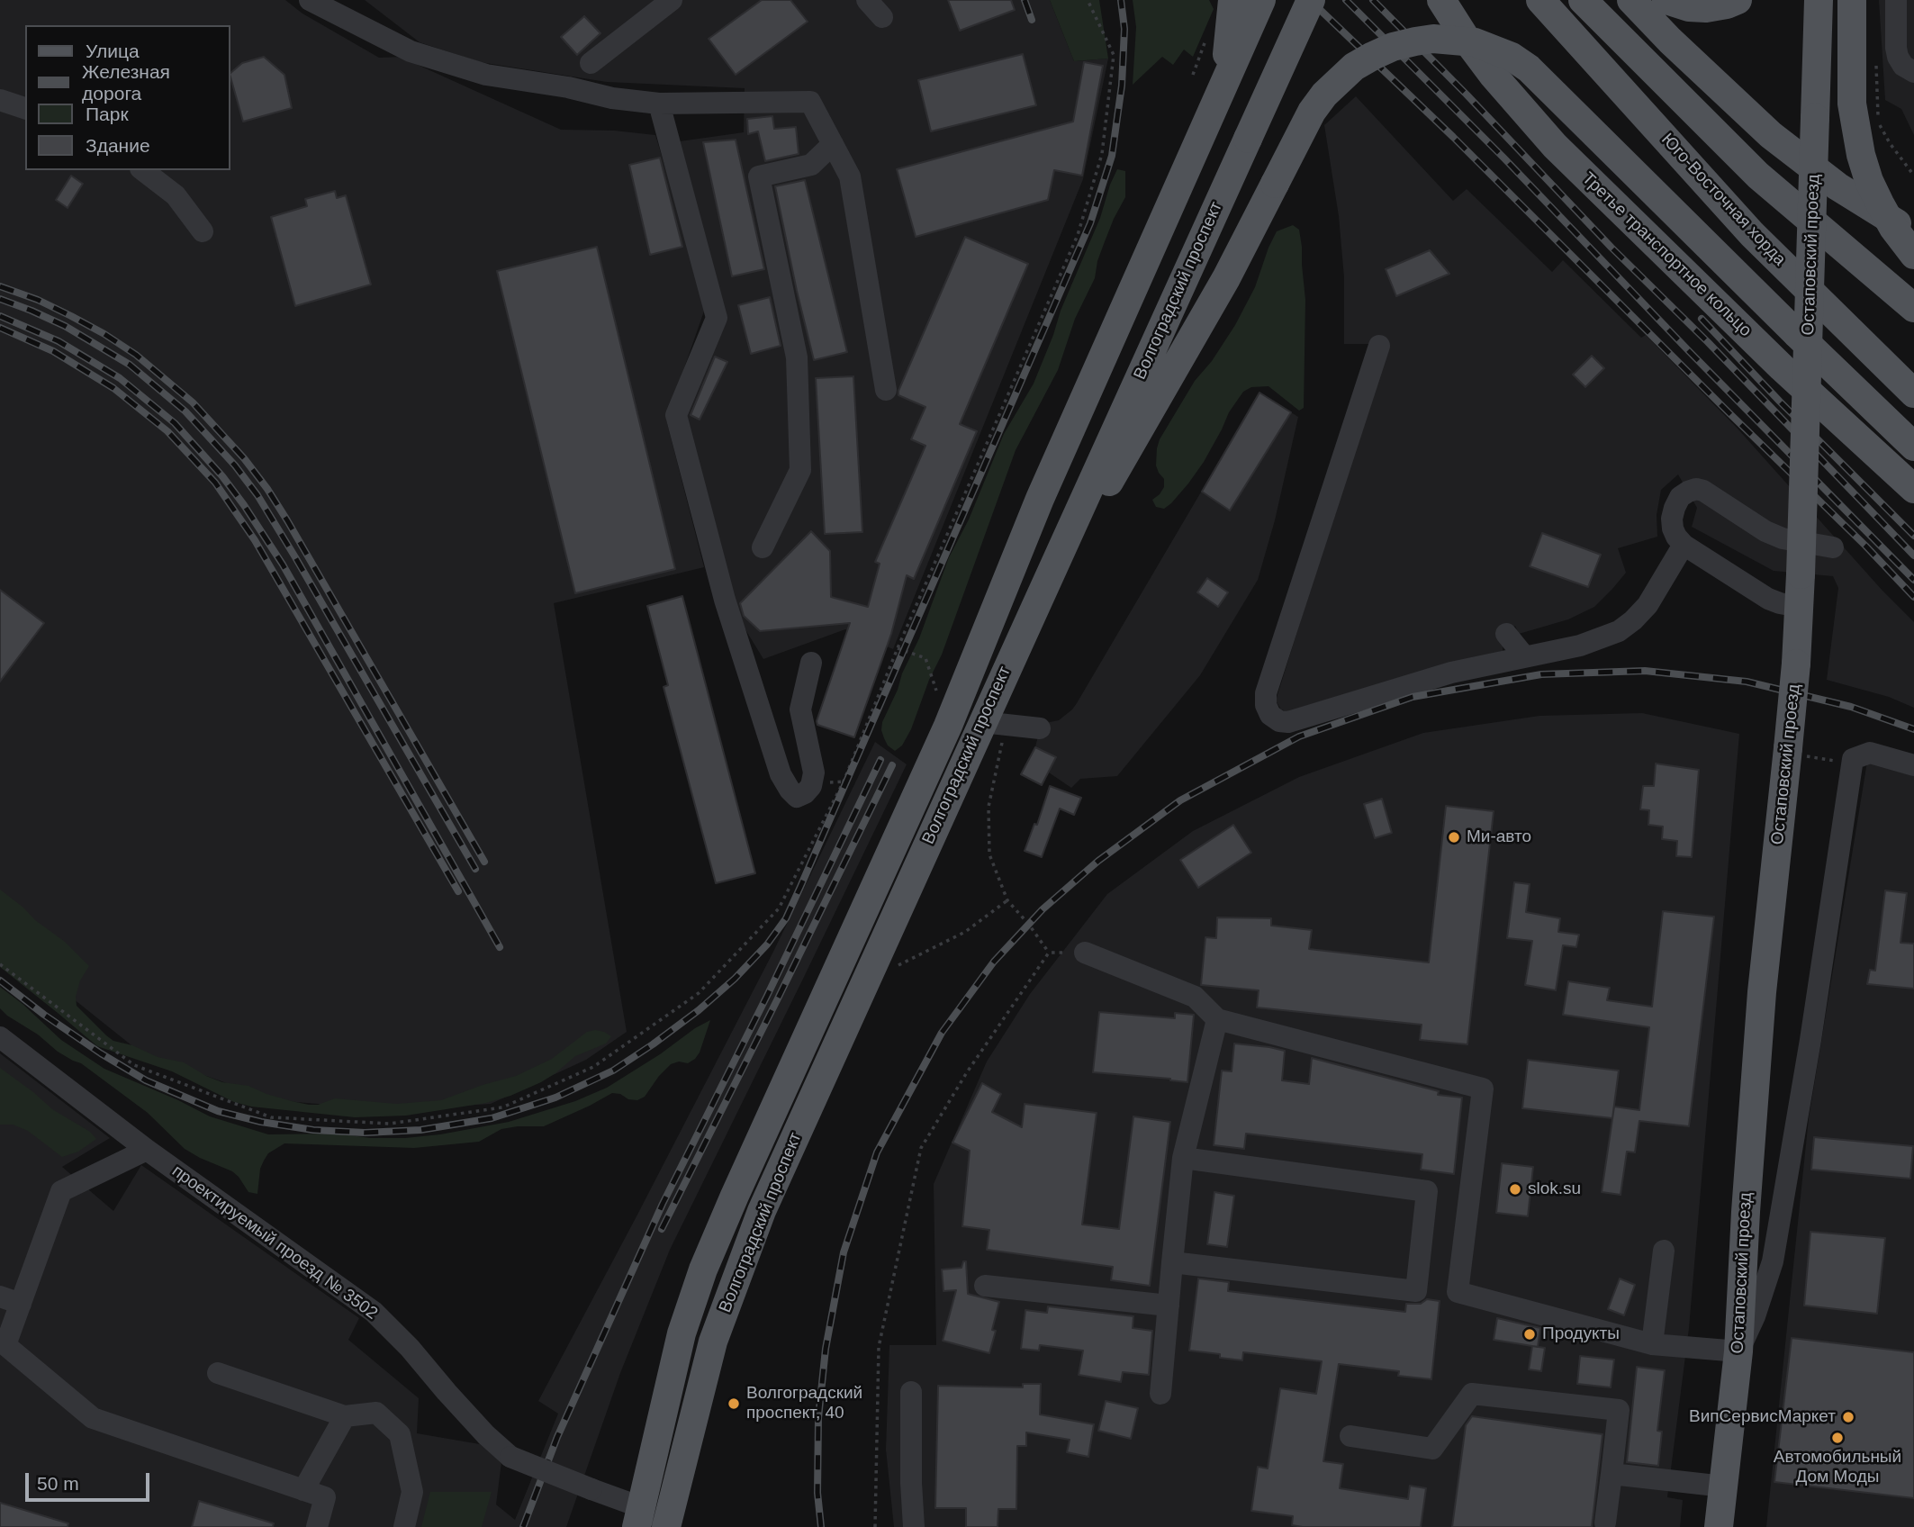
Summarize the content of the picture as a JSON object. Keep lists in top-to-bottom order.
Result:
{
  "streets": {
    "main road": [
      "Юго-Восточная хорда",
      "Третье транспортное кольцо",
      "Остаповский проезд",
      "Волгоградский проспект"
    ],
    "street": ["проектируемый проезд № 3502"]
  },
  "crossings": [
    ["Волгоградский проспект", "проектируемый проезд № 3502"]
  ],
  "places": [
    "Ми-авто",
    "slok.su",
    "Продукты",
    "Волгоградский проспект, 40",
    "ВипСервисМаркет",
    "Автомобильный Дом Моды"
  ],
  "legend": [
    "Улица",
    "Железная дорога",
    "Парк",
    "Здание"
  ],
  "scale_bar": "50 m"
}
